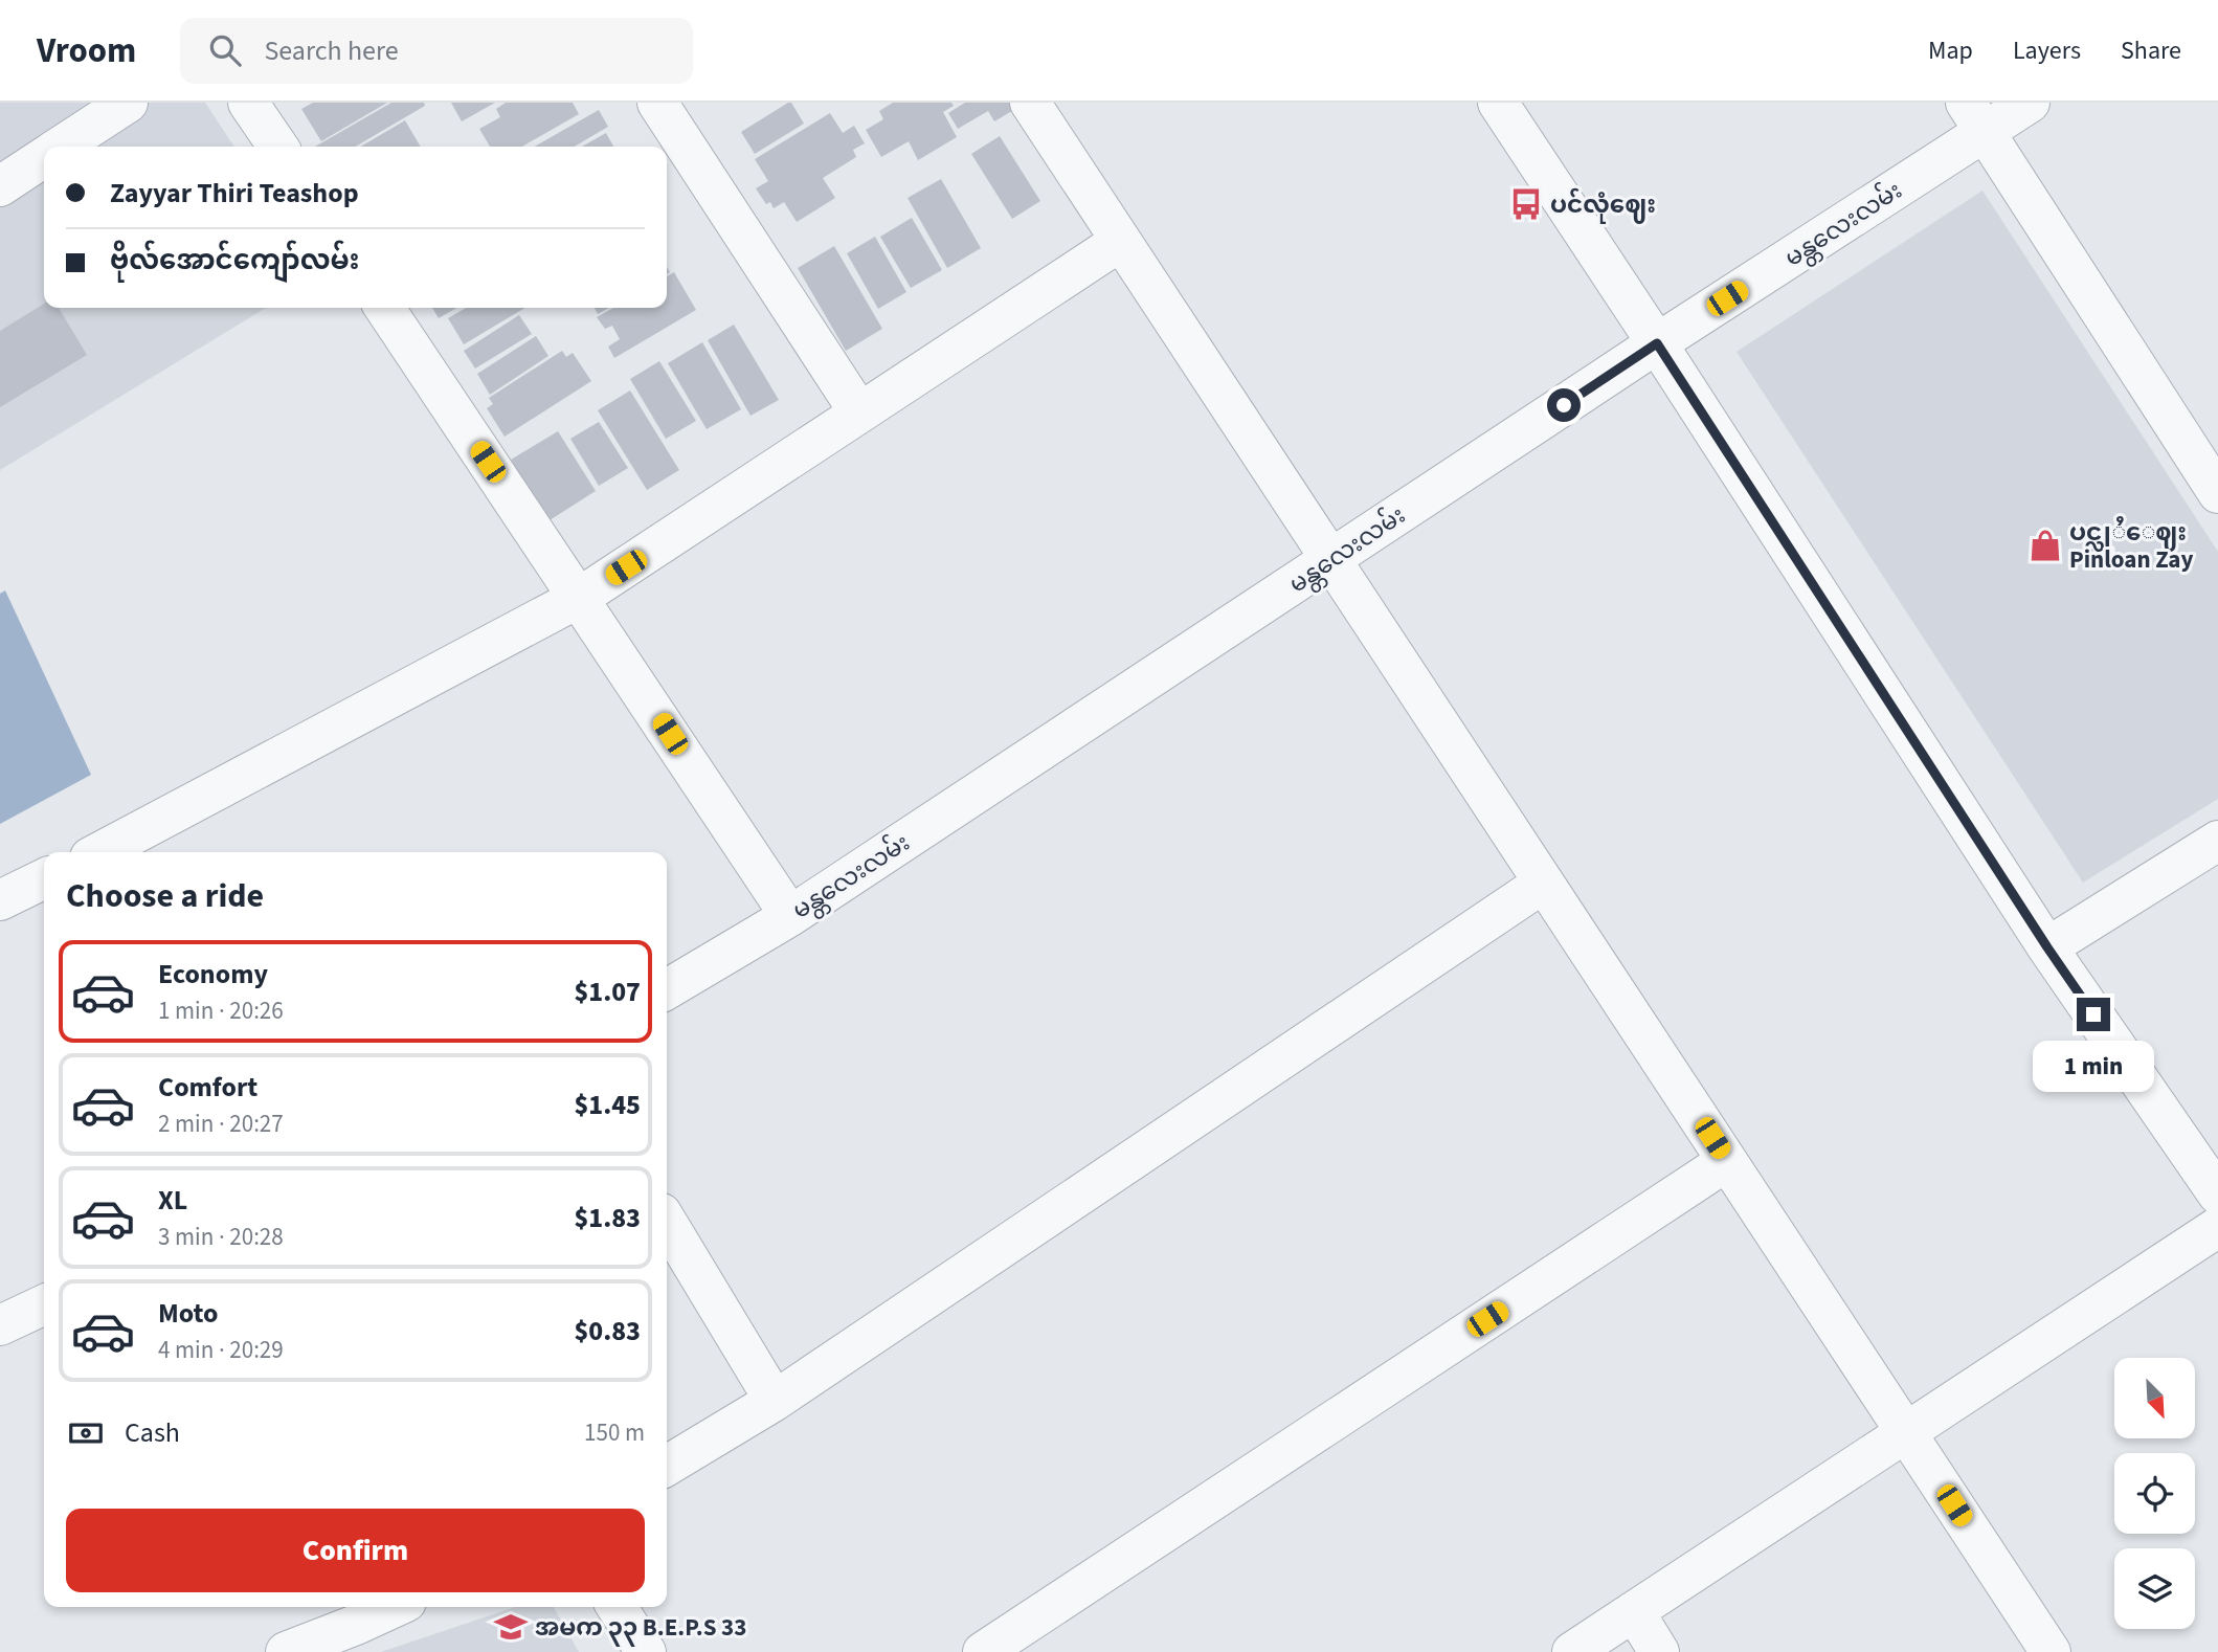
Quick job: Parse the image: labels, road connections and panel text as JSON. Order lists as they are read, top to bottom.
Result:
{
  "streets": {
    "street": ["မန္တလေးလမ်း"]
  },
  "places": {
    "bus stop": ["ပင်လုံဈေး"],
    "shop": ["ပင္လုႆေဈး Pinloan Zay"],
    "school or university": ["အမက ၃၃ B.E.P.S 33"]
  },
  "north": "bottom right",
  "page": {
    "header": "Vroom",
    "search": "Search here",
    "nav": ["Map", "Layers", "Share"],
    "banner": ["Zayyar Thiri Teashop", "ဗိုလ်အောင်ကျော်လမ်း"],
    "heading": "Choose a ride",
    "list": [
      {
        "name": "Economy",
        "note": "1 min · 20:26",
        "value": "$1.07"
      },
      {
        "name": "Comfort",
        "note": "2 min · 20:27",
        "value": "$1.45"
      },
      {
        "name": "XL",
        "note": "3 min · 20:28",
        "value": "$1.83"
      },
      {
        "name": "Moto",
        "note": "4 min · 20:29",
        "value": "$0.83"
      }
    ],
    "bubble": "1 min",
    "pay": ["Cash", "150 m"],
    "buttons": "Confirm"
  }
}
